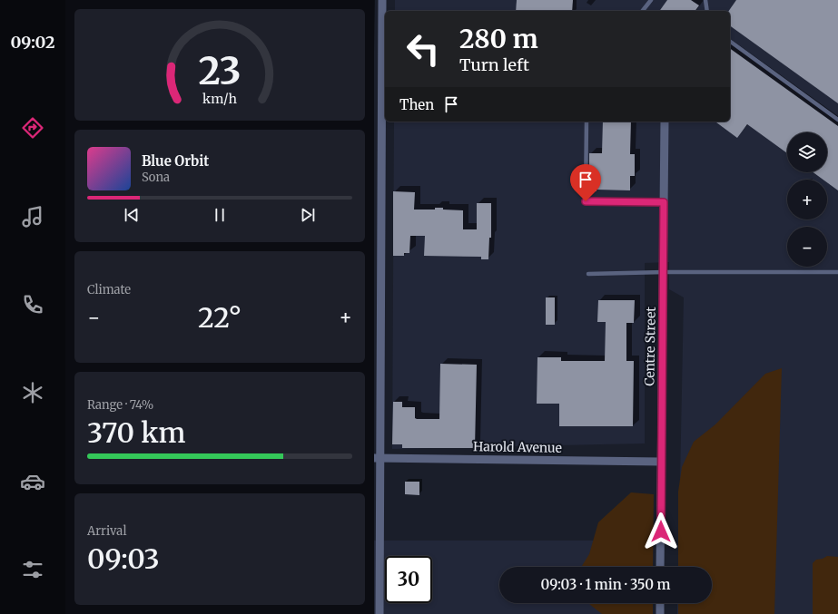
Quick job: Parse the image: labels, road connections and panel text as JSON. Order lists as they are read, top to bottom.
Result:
{
  "streets": {
    "street": ["Centre Street", "Harold Avenue"]
  },
  "crossings": [
    ["Centre Street", "Harold Avenue"]
  ],
  "page": {
    "tabs": "09:02",
    "turn": ["280 m", "Turn left"],
    "then": "Then",
    "map_buttons": ["+", "−"],
    "song": ["Blue Orbit", "Sona"],
    "tile": [
      "Climate",
      ["Range · 74%", "370 km"],
      ["Arrival", "09:03"]
    ],
    "heat": ["−", "22°", "+"],
    "limit": "30",
    "trip": "09:03 · 1 min · 350 m",
    "gauge": ["23", "km/h"]
  }
}
